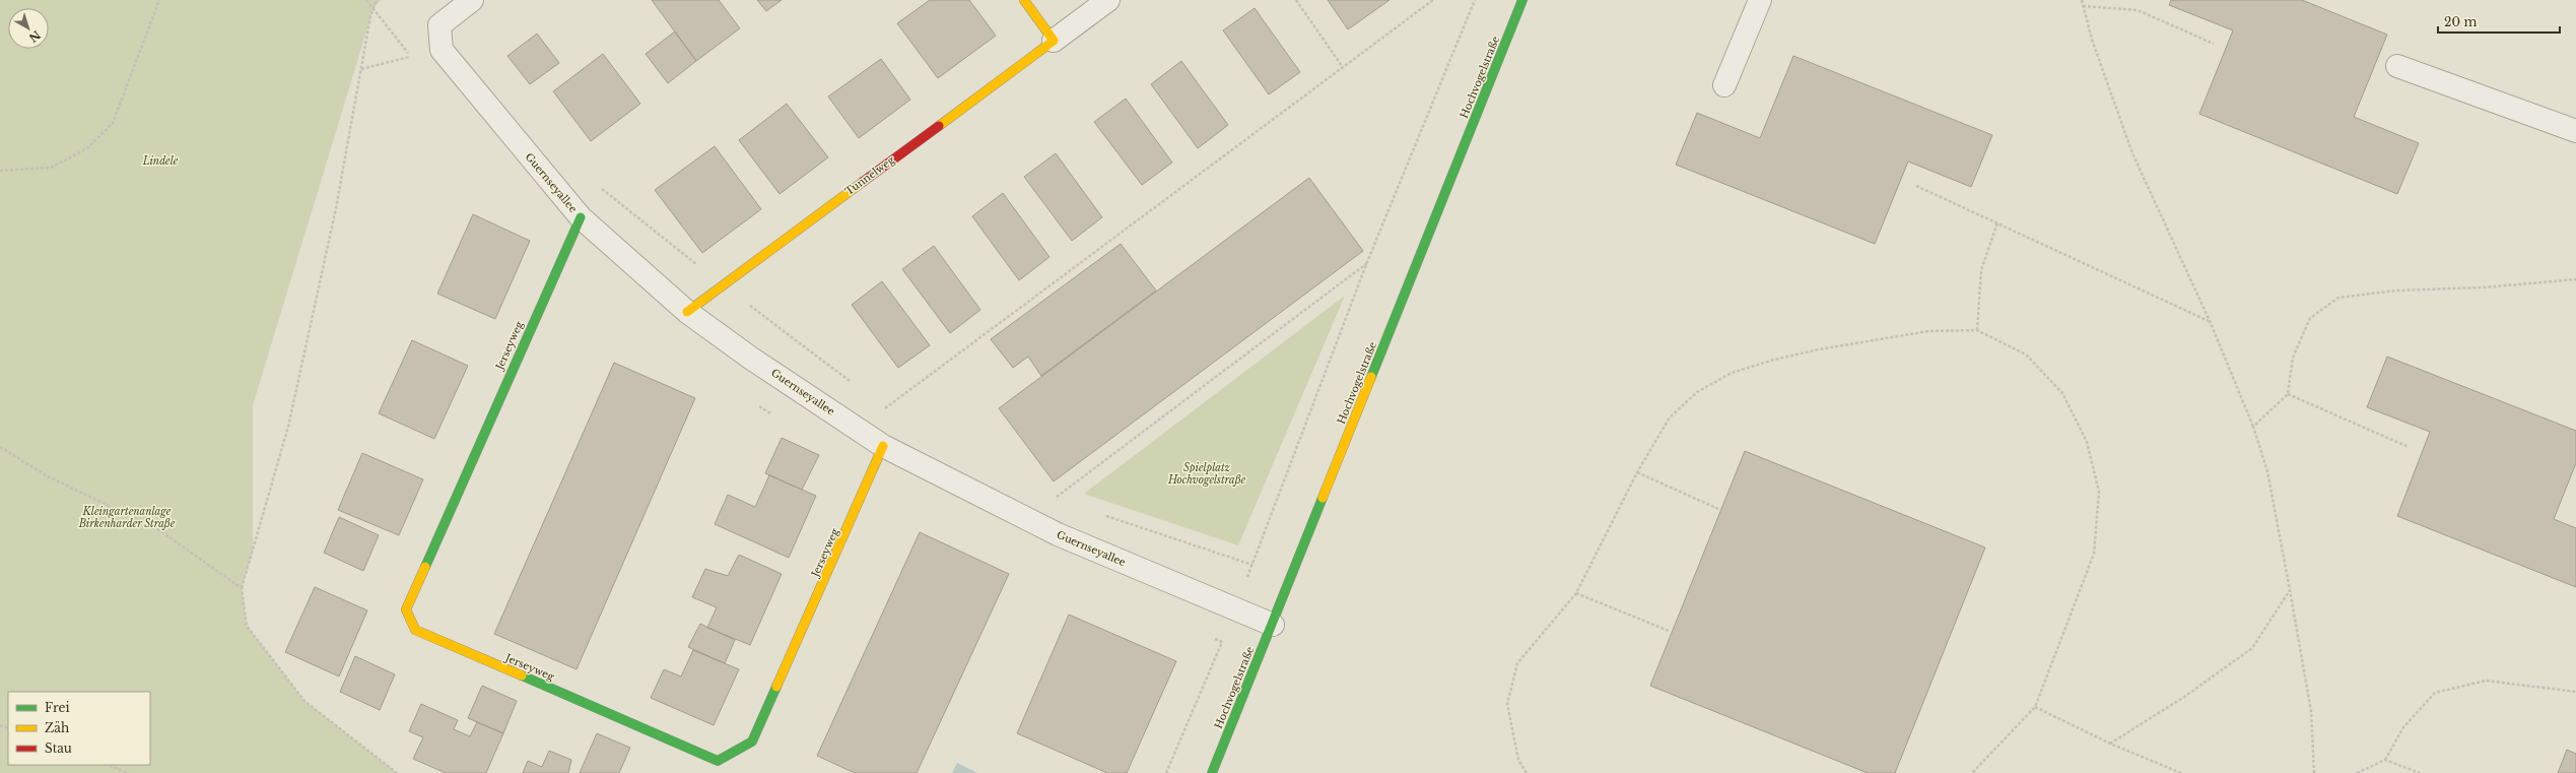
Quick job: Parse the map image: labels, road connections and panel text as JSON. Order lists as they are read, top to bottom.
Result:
{
  "streets": {
    "street": [
      "Hochvogelstraße",
      "Tunnelweg",
      "Guernseyallee",
      "Jerseyweg"
    ]
  },
  "crossings": [
    ["Hochvogelstraße", "Guernseyallee"],
    ["Tunnelweg", "Guernseyallee"],
    ["Guernseyallee", "Jerseyweg"]
  ],
  "parks": ["Lindele", "Spielplatz Hochvogelstraße", "Kleingartenanlage Birkenharder Straße"],
  "legend": ["Frei", "Zäh", "Stau"],
  "scale_bar": "20 m",
  "north": "bottom right"
}
